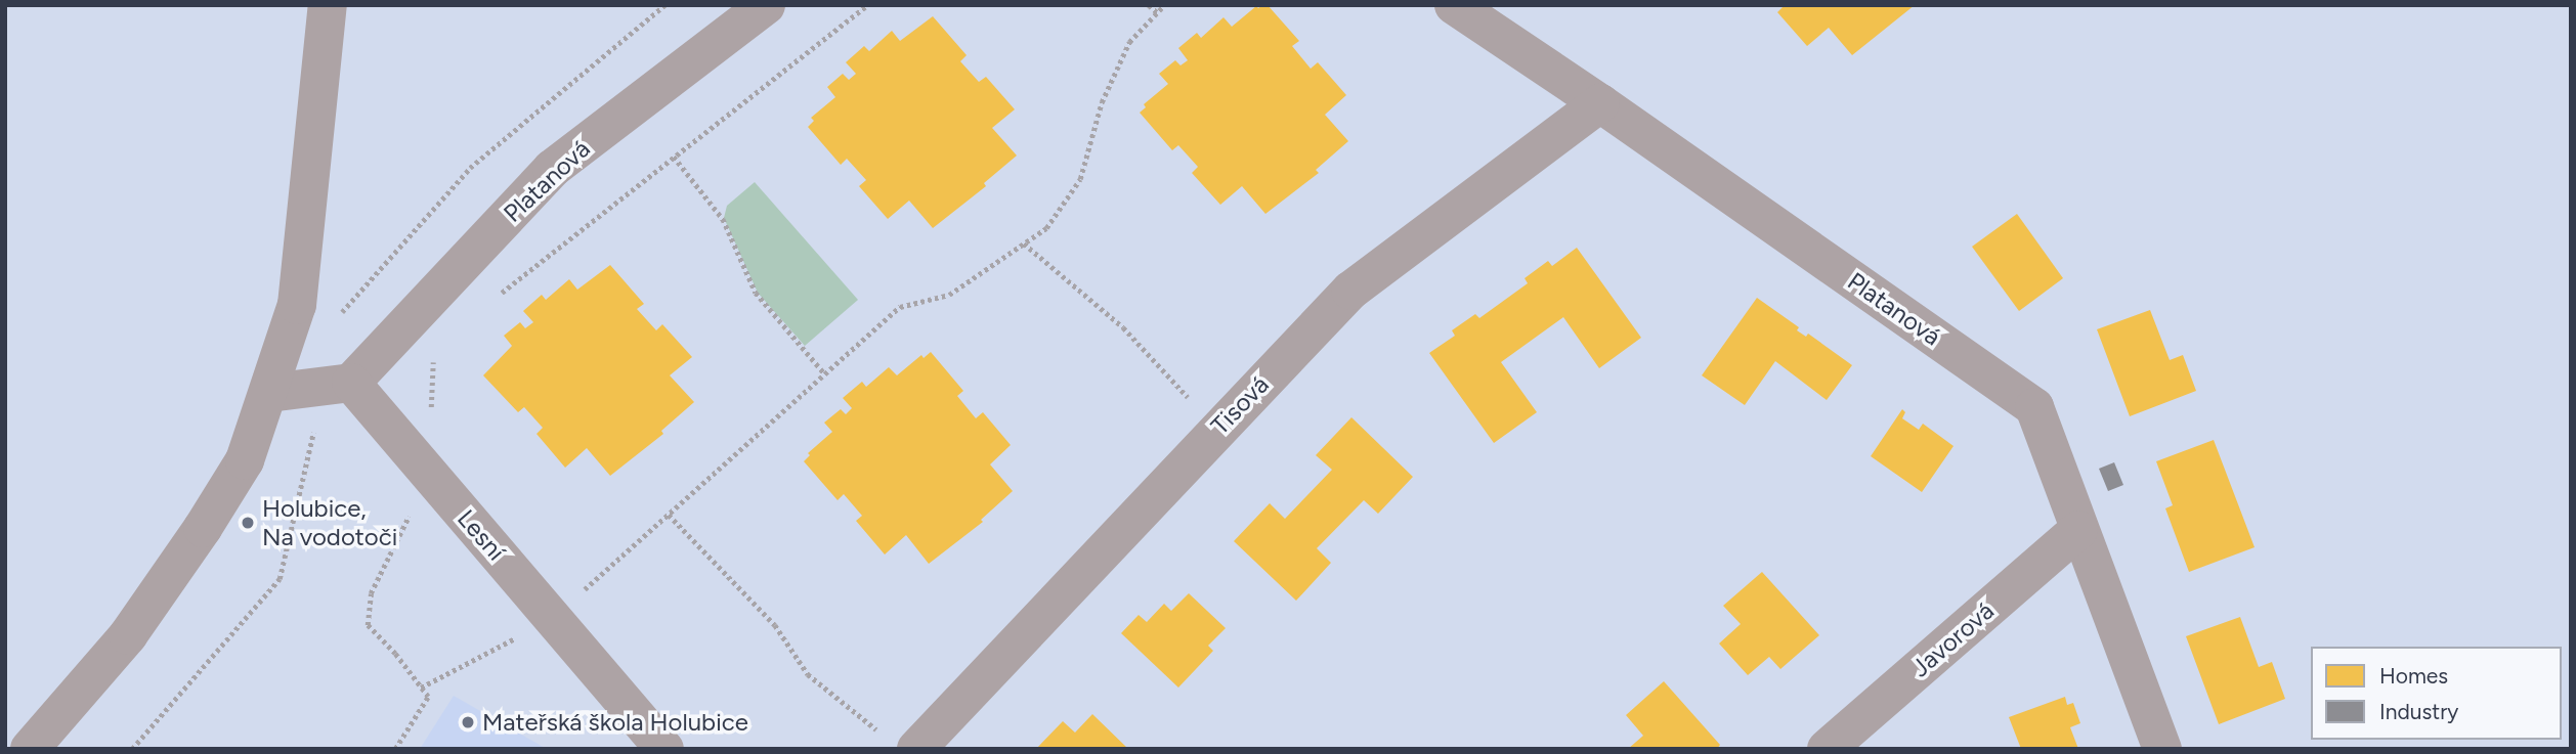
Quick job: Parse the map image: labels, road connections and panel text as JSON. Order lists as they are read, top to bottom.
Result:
{
  "streets": {
    "street": [
      "Platanová",
      "Tisová",
      "Lesní",
      "Javorová"
    ]
  },
  "crossings": [
    ["Platanová", "Tisová"],
    ["Platanová", "Lesní"],
    ["Platanová", "Javorová"]
  ],
  "places": ["Holubice, Na vodotoči", "Mateřská škola Holubice"],
  "legend": ["Homes", "Industry"]
}
